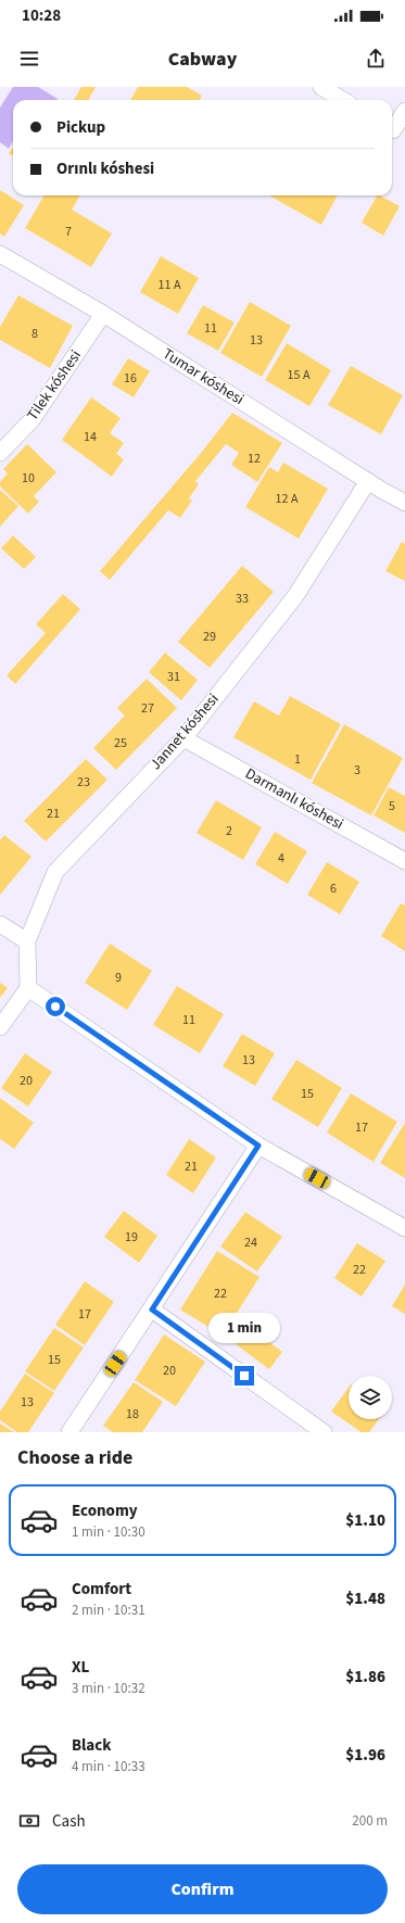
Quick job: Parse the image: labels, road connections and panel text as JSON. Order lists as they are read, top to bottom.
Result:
{
  "streets": {
    "street": [
      "Tumar kóshesi",
      "Tilek kóshesi",
      "Jannet kóshesi",
      "Darmanlı kóshesi"
    ]
  },
  "crossings": [
    ["Tumar kóshesi", "Tilek kóshesi"],
    ["Tumar kóshesi", "Jannet kóshesi"],
    ["Jannet kóshesi", "Darmanlı kóshesi"]
  ],
  "house_numbers": [
    "7",
    "11 А",
    "11",
    "8",
    "13",
    "15 А",
    "16",
    "14",
    "12",
    "10",
    "12 А",
    "33",
    "29",
    "31",
    "27",
    "25",
    "1",
    "3",
    "23",
    "5",
    "21",
    "2",
    "4",
    "6",
    "9",
    "11",
    "13",
    "20",
    "15",
    "17",
    "21",
    "19",
    "24",
    "22",
    "22",
    "17",
    "15",
    "20",
    "13",
    "18"
  ],
  "page": {
    "status": "10:28",
    "header": "Cabway",
    "banner": ["Pickup", "Orınlı kóshesi"],
    "bubble": "1 min",
    "heading": "Choose a ride",
    "list": [
      {
        "name": "Economy",
        "note": "1 min · 10:30",
        "value": "$1.10"
      },
      {
        "name": "Comfort",
        "note": "2 min · 10:31",
        "value": "$1.48"
      },
      {
        "name": "XL",
        "note": "3 min · 10:32",
        "value": "$1.86"
      },
      {
        "name": "Black",
        "note": "4 min · 10:33",
        "value": "$1.96"
      }
    ],
    "pay": ["Cash", "200 m"],
    "buttons": "Confirm"
  }
}
